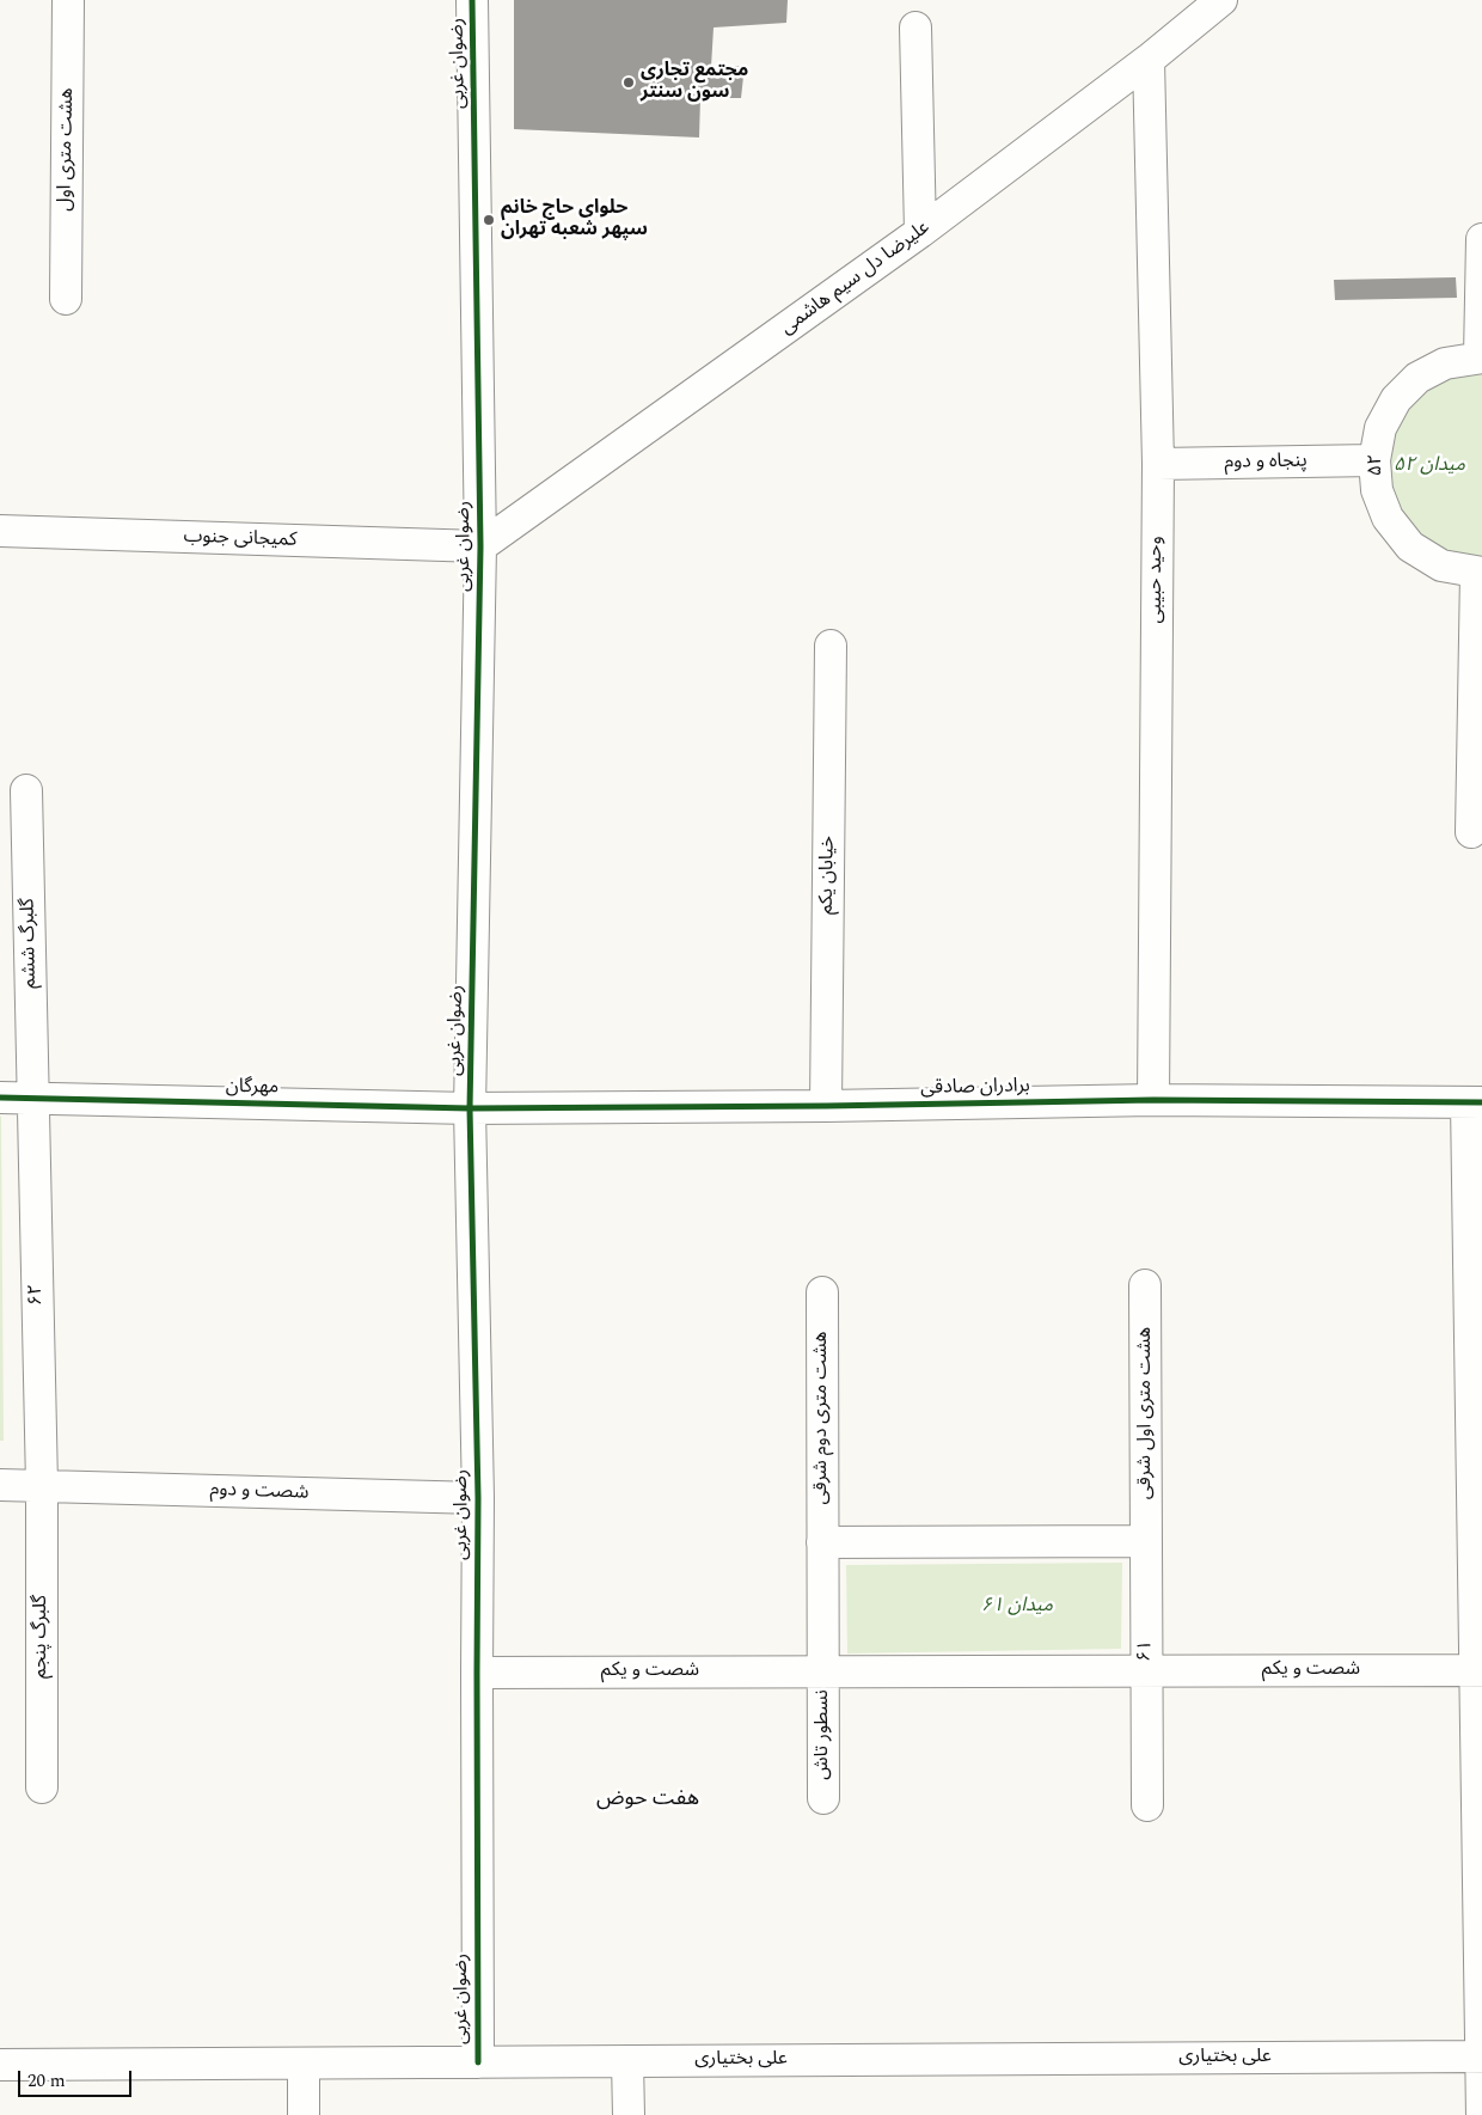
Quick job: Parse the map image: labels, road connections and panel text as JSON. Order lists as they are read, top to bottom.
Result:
{
  "streets": {
    "street": [
      "رضوان غربی",
      "هشت متری اول",
      "علیرضا دل سیم هاشمی",
      "پنجاه و دوم",
      "۵۲",
      "کمیجانی جنوب",
      "وحید حبیبی",
      "خیابان یکم",
      "گلبرگ ششم",
      "مهرگان",
      "برادران صادقی",
      "۶۲",
      "هشت متری اول شرقی",
      "هشت متری دوم شرقی",
      "شصت و دوم",
      "گلبرگ پنجم",
      "۶۱",
      "شصت و یکم",
      "نسطور تاش",
      "علی بختیاری"
    ]
  },
  "crossings": [
    ["رضوان غربی", "علیرضا دل سیم هاشمی"],
    ["رضوان غربی", "کمیجانی جنوب"],
    ["رضوان غربی", "مهرگان"],
    ["رضوان غربی", "برادران صادقی"],
    ["رضوان غربی", "شصت و دوم"],
    ["رضوان غربی", "شصت و یکم"],
    ["رضوان غربی", "علی بختیاری"],
    ["علیرضا دل سیم هاشمی", "کمیجانی جنوب"],
    ["علیرضا دل سیم هاشمی", "وحید حبیبی"],
    ["پنجاه و دوم", "۵۲"],
    ["پنجاه و دوم", "وحید حبیبی"],
    ["وحید حبیبی", "برادران صادقی"],
    ["خیابان یکم", "برادران صادقی"],
    ["گلبرگ ششم", "مهرگان"],
    ["گلبرگ ششم", "۶۲"],
    ["مهرگان", "برادران صادقی"],
    ["مهرگان", "۶۲"],
    ["۶۲", "شصت و دوم"],
    ["۶۲", "گلبرگ پنجم"],
    ["هشت متری اول شرقی", "۶۱"],
    ["شصت و دوم", "گلبرگ پنجم"],
    ["۶۱", "شصت و یکم"],
    ["۶۱", "نسطور تاش"],
    ["شصت و یکم", "نسطور تاش"]
  ],
  "districts": ["هفت حوض"],
  "parks": ["میدان ۵۲", "میدان ۶۱"],
  "places": ["مجتمع تجاری سون سنتر", "حلوای حاج خانم سپهر شعبه تهران"],
  "scale_bar": "20 m"
}
